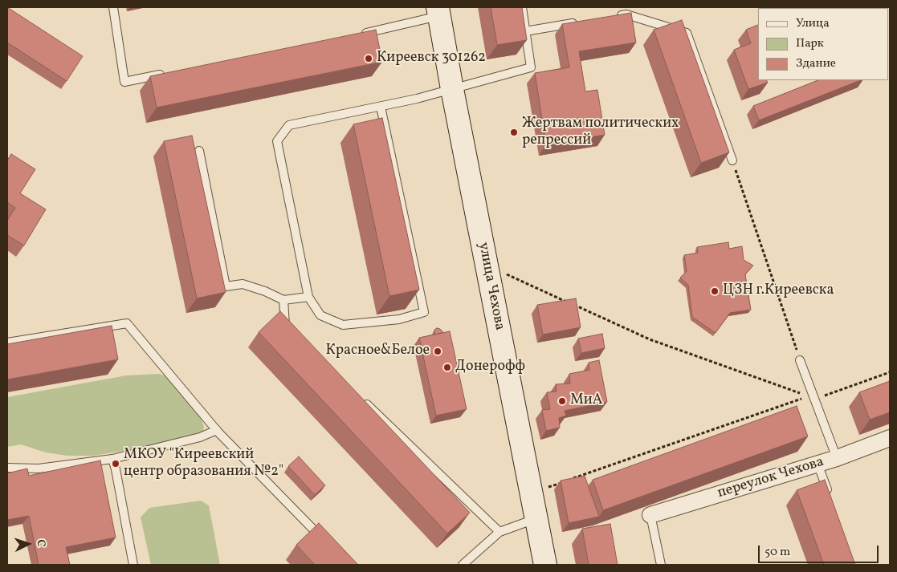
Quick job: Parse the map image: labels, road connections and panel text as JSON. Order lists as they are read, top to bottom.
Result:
{
  "streets": {
    "main road": ["улица Чехова"],
    "street": ["переулок Чехова"]
  },
  "places": [
    "Киреевск 301262",
    "Жертвам политических репрессий",
    "ЦЗН г.Киреевска",
    "Красное&Белое",
    "Донерофф",
    "МиА",
    "МКОУ \"Киреевский центр образования №2\""
  ],
  "legend": ["Улица", "Парк", "Здание"],
  "scale_bar": "50 m",
  "north": "right"
}
